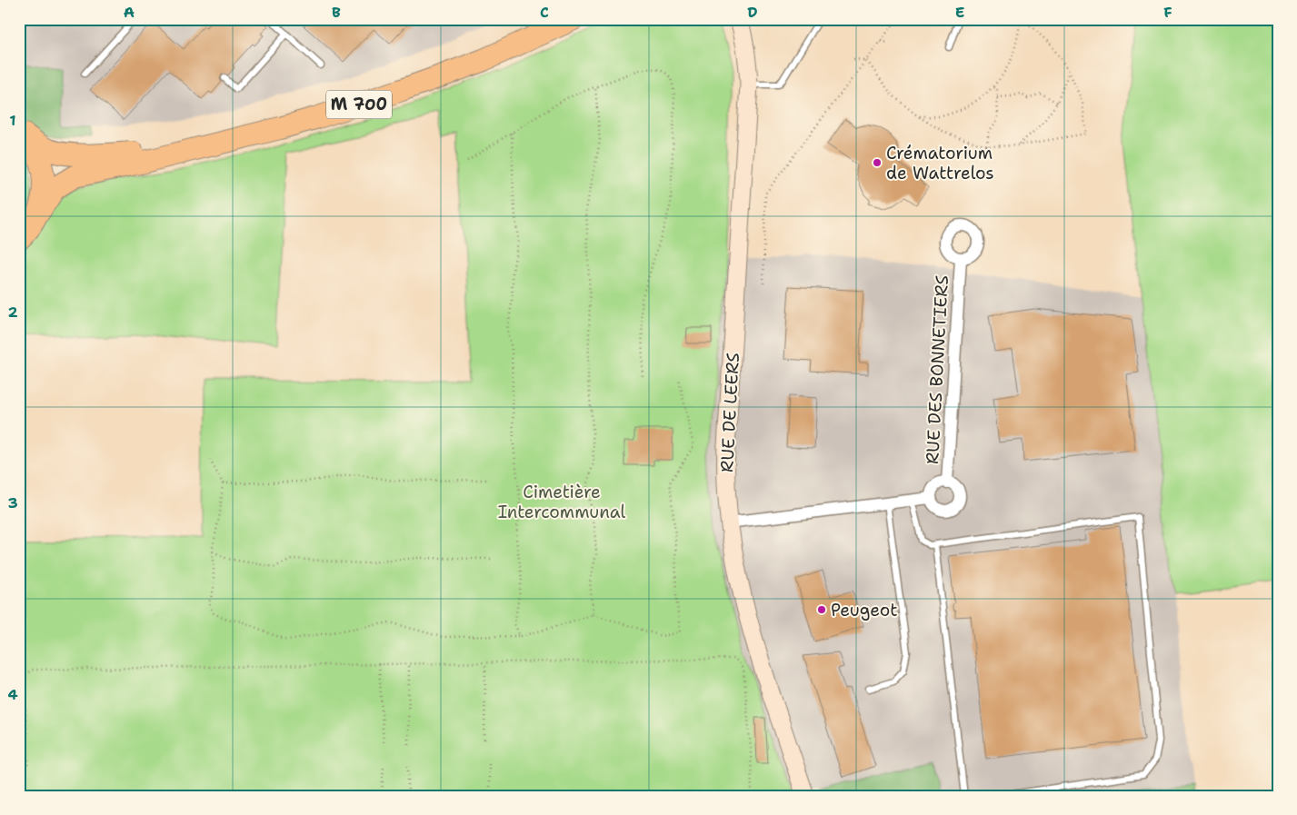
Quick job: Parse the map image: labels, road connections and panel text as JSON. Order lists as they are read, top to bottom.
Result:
{
  "streets": {
    "highway": ["M 700"],
    "street": ["RUE DES BONNETIERS", "RUE DE LEERS"]
  },
  "parks": ["Cimetière Intercommunal"],
  "places": ["Crématorium de Wattrelos", "Peugeot"],
  "grid": {
    "columns": [
      "A",
      "B",
      "C",
      "D",
      "E",
      "F"
    ],
    "rows": [
      "1",
      "2",
      "3",
      "4"
    ]
  }
}
